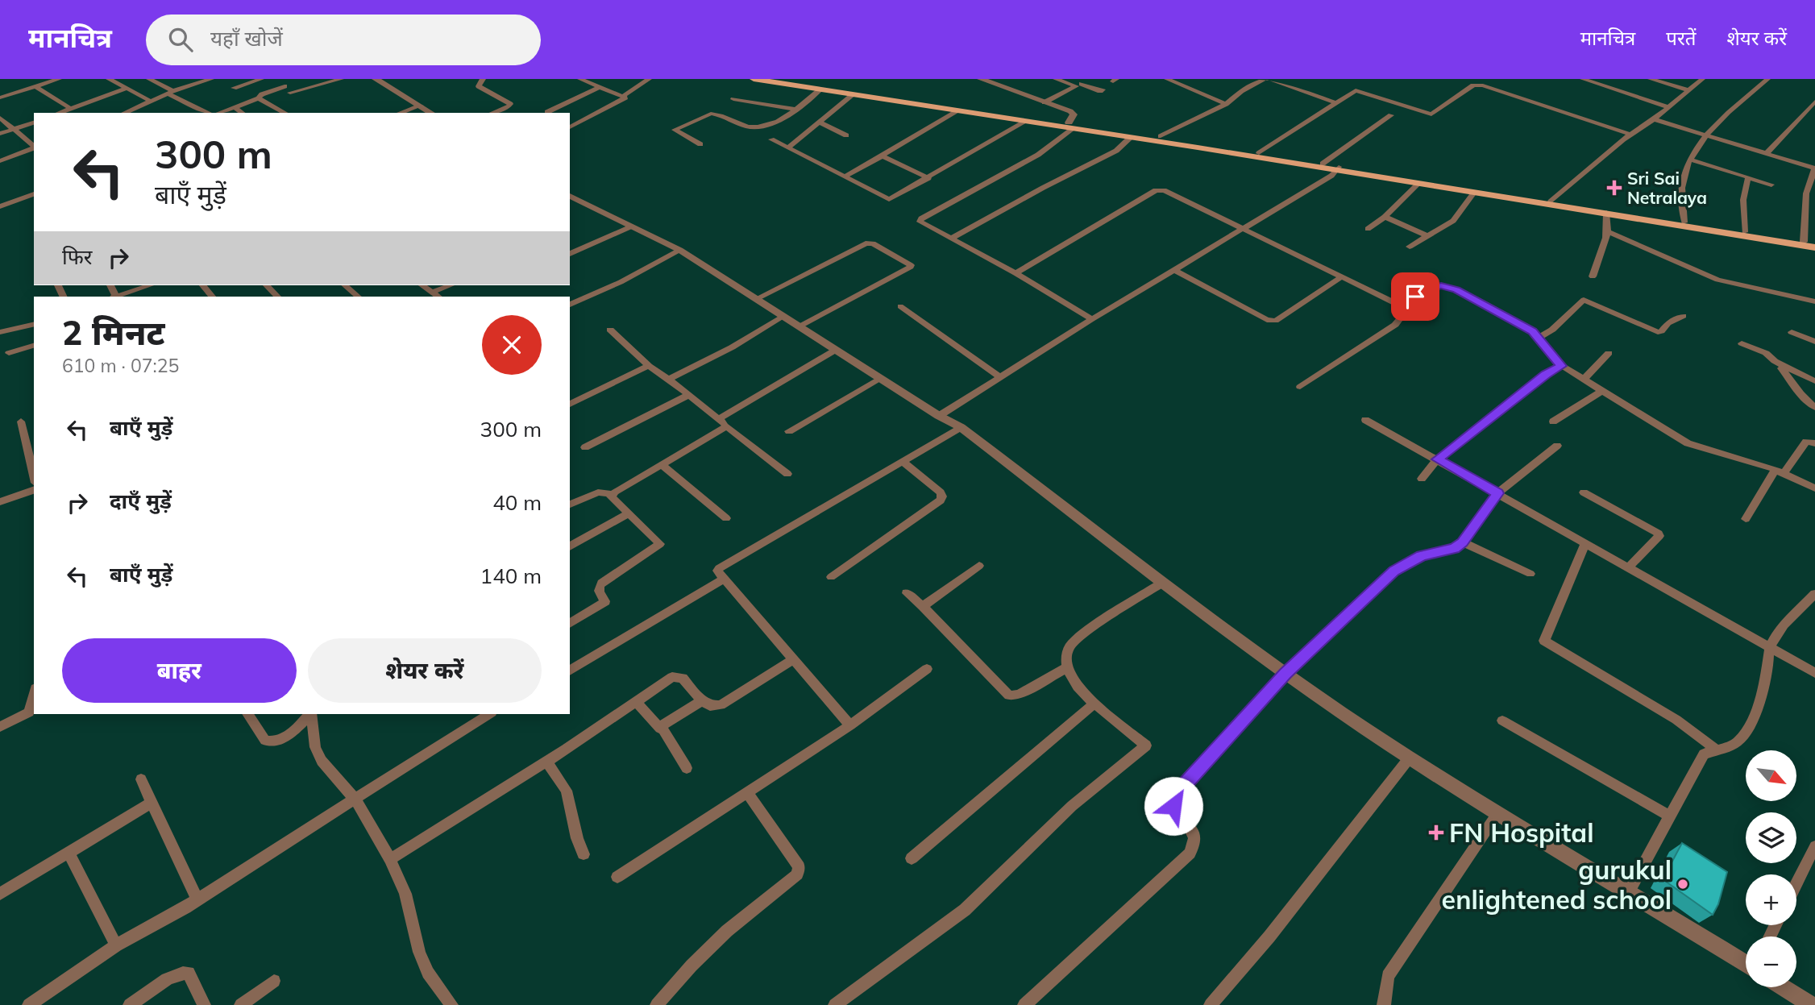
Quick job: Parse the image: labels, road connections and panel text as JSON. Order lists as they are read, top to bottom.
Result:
{
  "places": {
    "health": ["Sri Sai Netralaya", "FN Hospital"],
    "other": ["gurukul enlightened school"]
  },
  "north": "bottom right",
  "page": {
    "header": "मानचित्र",
    "search": "यहाँ खोजें",
    "nav": ["मानचित्र", "परतें", "शेयर करें"],
    "turn": ["300 m", "बाएँ मुड़ें"],
    "then": "फिर",
    "heading": ["2 मिनट", "610 m · 07:25"],
    "list": [
      {
        "name": "बाएँ मुड़ें",
        "value": "300 m"
      },
      {
        "name": "दाएँ मुड़ें",
        "value": "40 m"
      },
      {
        "name": "बाएँ मुड़ें",
        "value": "140 m"
      }
    ],
    "buttons": ["बाहर", "शेयर करें"],
    "map_buttons": ["+", "−"]
  }
}
